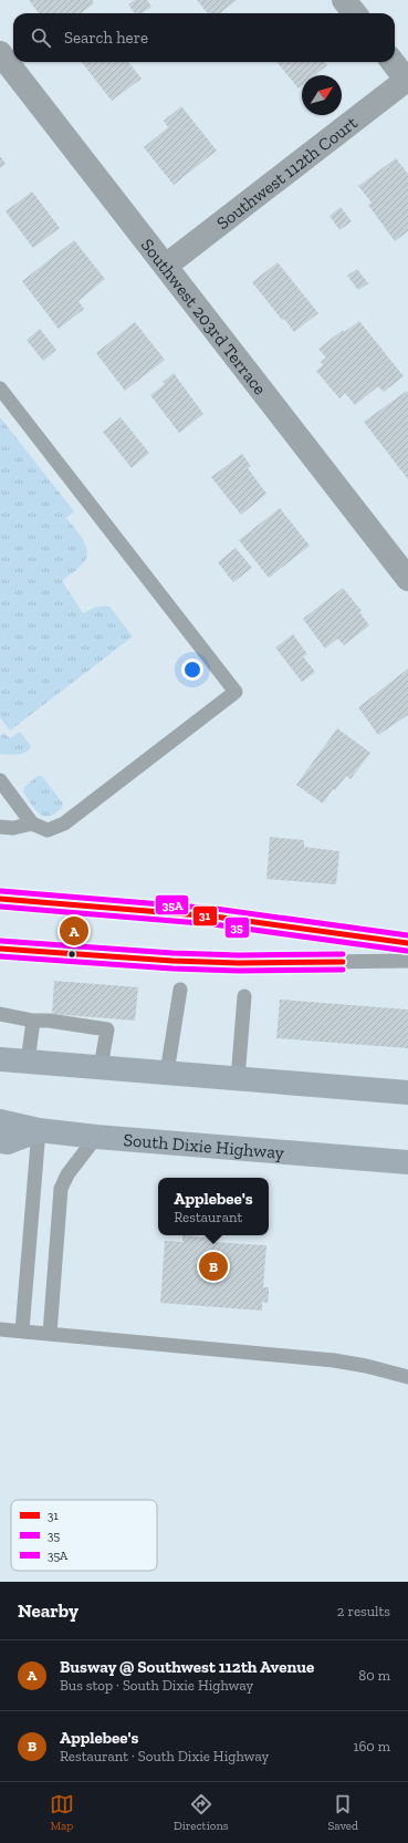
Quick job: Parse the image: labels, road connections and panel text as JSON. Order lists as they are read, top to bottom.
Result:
{
  "streets": {
    "highway": ["South Dixie Highway"],
    "street": ["Southwest 112th Court", "Southwest 203rd Terrace"]
  },
  "crossings": [
    ["Southwest 112th Court", "Southwest 203rd Terrace"]
  ],
  "lines": ["transit line 35A", "transit line 31", "transit line 35"],
  "legend": ["31", "35", "35A"],
  "north": "top right",
  "page": {
    "search": "Search here",
    "pins": ["A", "B"],
    "popup": ["Applebee's", "Restaurant"],
    "heading": ["Nearby", "2 results"],
    "list": [
      {
        "mark": "A",
        "name": "Busway @ Southwest 112th Avenue",
        "note": "Bus stop · South Dixie Highway",
        "value": "80 m"
      },
      {
        "mark": "B",
        "name": "Applebee's",
        "note": "Restaurant · South Dixie Highway",
        "value": "160 m"
      }
    ],
    "nav": ["Map", "Directions", "Saved"]
  }
}
